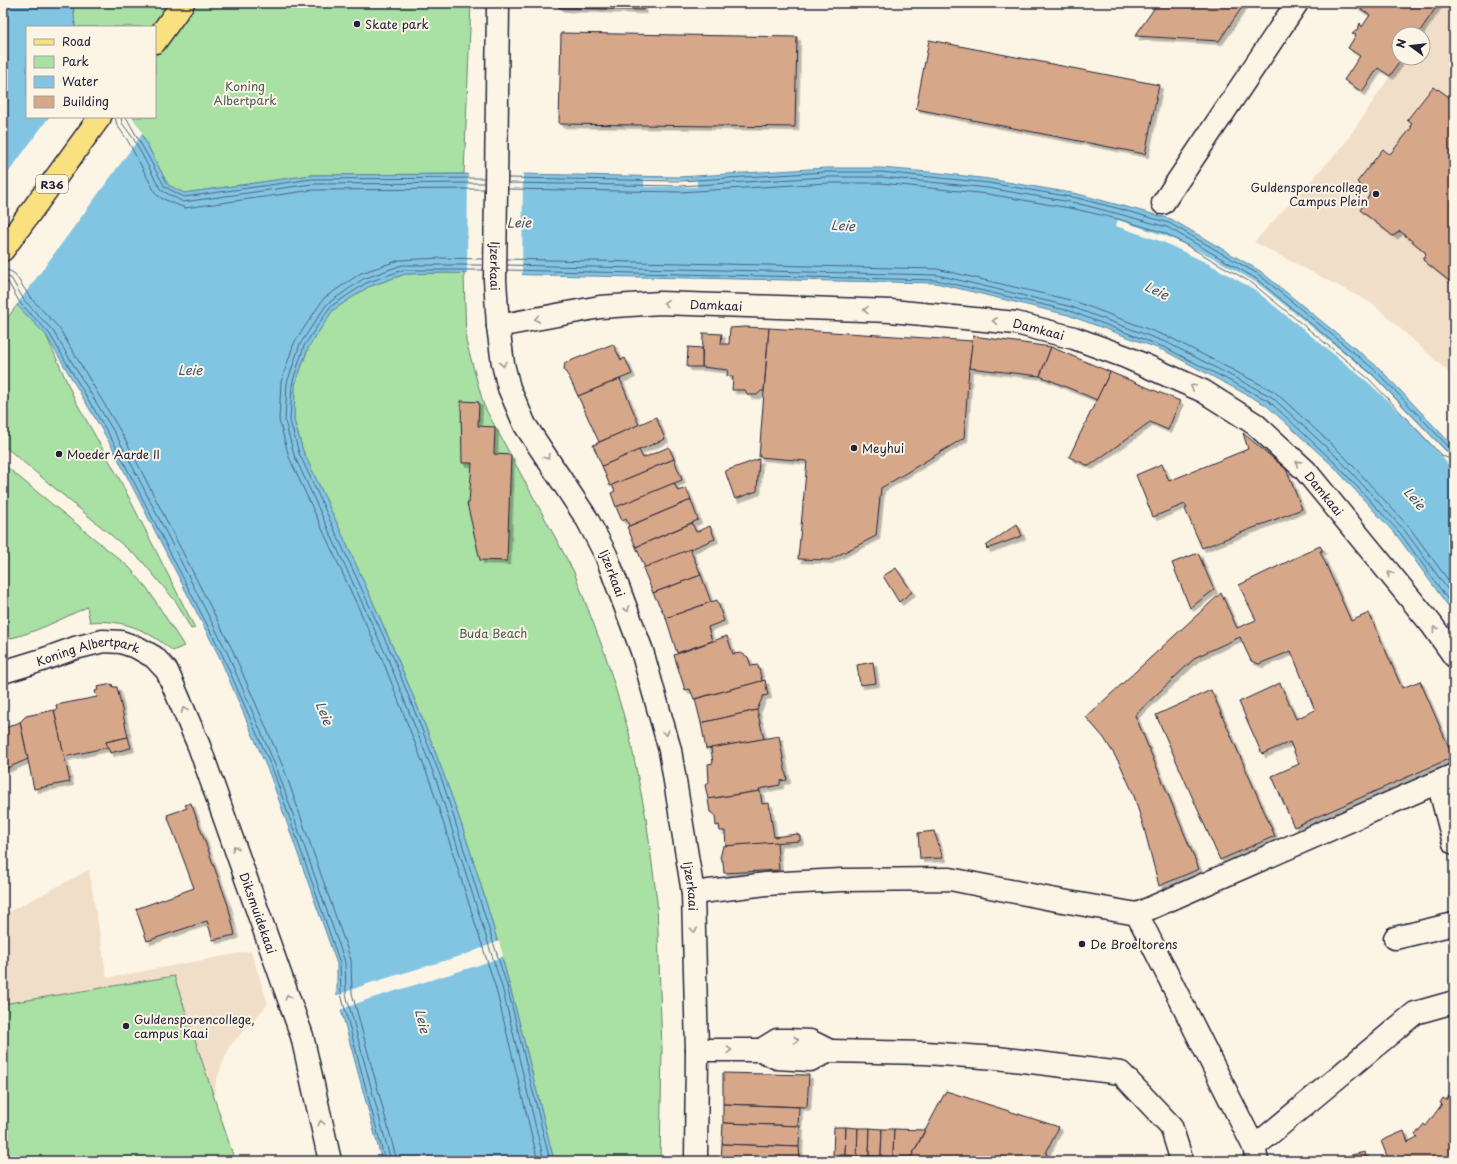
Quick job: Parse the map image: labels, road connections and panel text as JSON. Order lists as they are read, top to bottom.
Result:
{
  "streets": {
    "main road": ["R36"],
    "street": [
      "Ijzerkaai",
      "Damkaai",
      "Koning Albertpark",
      "Diksmuidekaai"
    ]
  },
  "crossings": [
    ["Ijzerkaai", "Damkaai"],
    ["Koning Albertpark", "Diksmuidekaai"]
  ],
  "one_way": ["Ijzerkaai", "Damkaai", "Diksmuidekaai"],
  "water": ["Leie"],
  "parks": ["Koning Albertpark", "Buda Beach"],
  "places": [
    "Skate park",
    "Guldensporencollege Campus Plein",
    "Meyhui",
    "Moeder Aarde II",
    "De Broeltorens",
    "Guldensporencollege, campus Kaai"
  ],
  "legend": [
    "Road",
    "Park",
    "Water",
    "Building"
  ],
  "north": "left"
}
